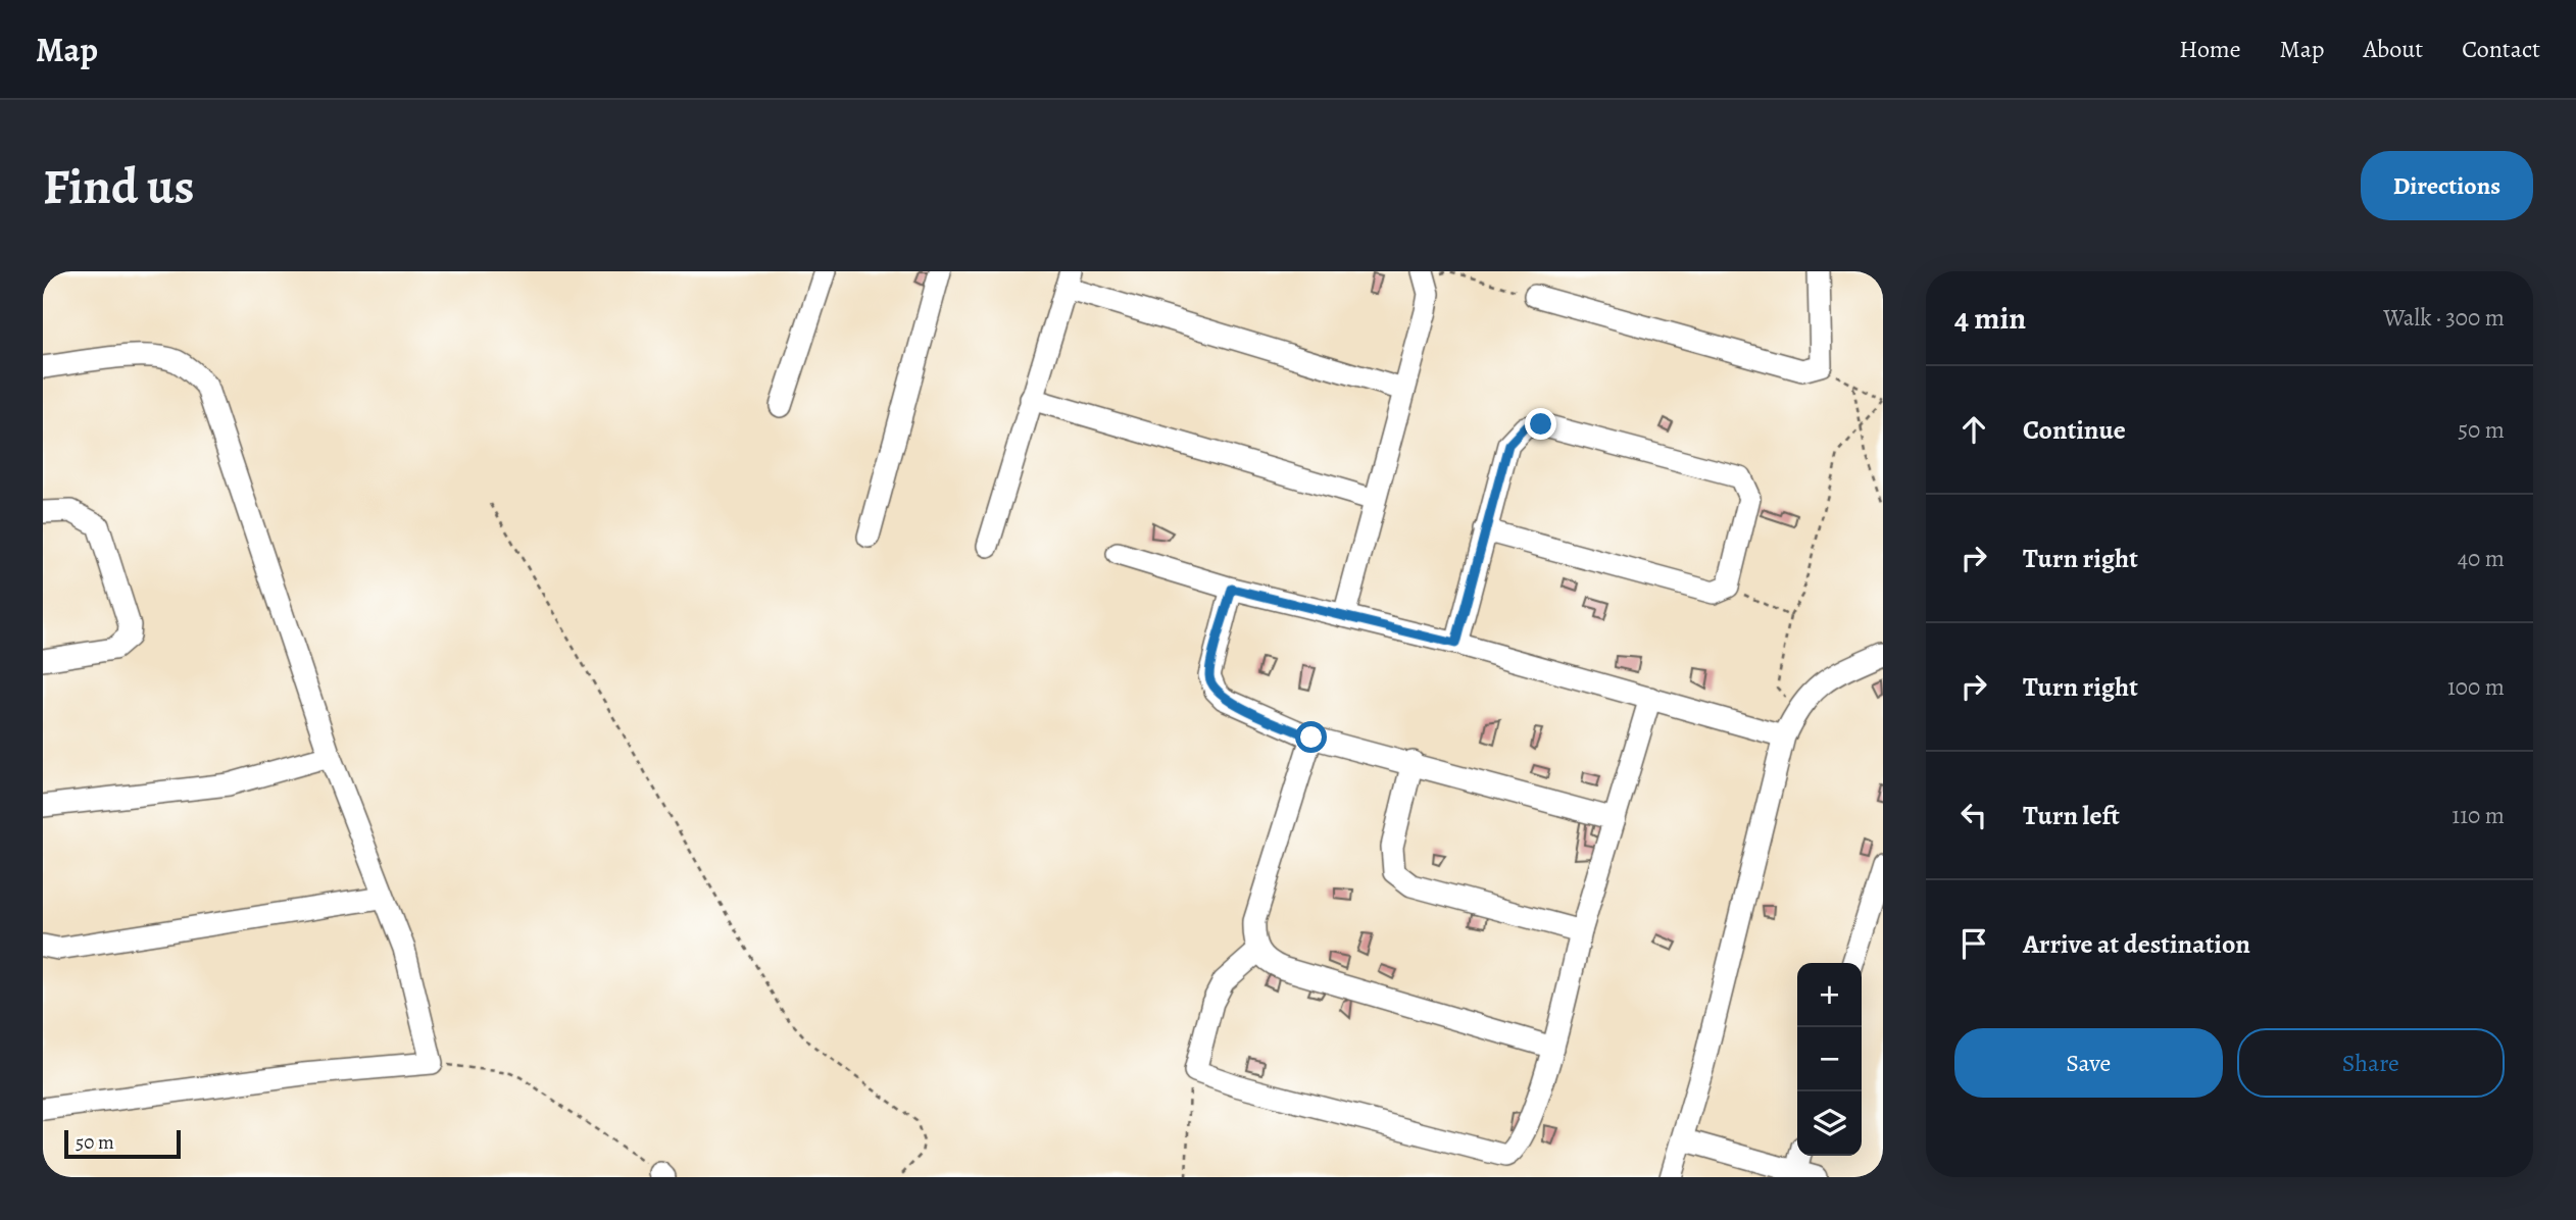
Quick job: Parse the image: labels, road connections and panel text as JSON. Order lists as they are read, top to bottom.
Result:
{
  "scale_bar": "50 m",
  "page": {
    "header": "Map",
    "nav": [
      "Home",
      "Map",
      "About",
      "Contact"
    ],
    "buttons": [
      "Directions",
      ["Save", "Share"]
    ],
    "title": "Find us",
    "heading": ["4 min", "Walk · 300 m"],
    "list": [
      ["Continue", "50 m"],
      ["Turn right", "40 m"],
      ["Turn right", "100 m"],
      ["Turn left", "110 m"],
      "Arrive at destination"
    ],
    "map_buttons": ["+", "−"],
    "scale": "50 m"
  }
}
